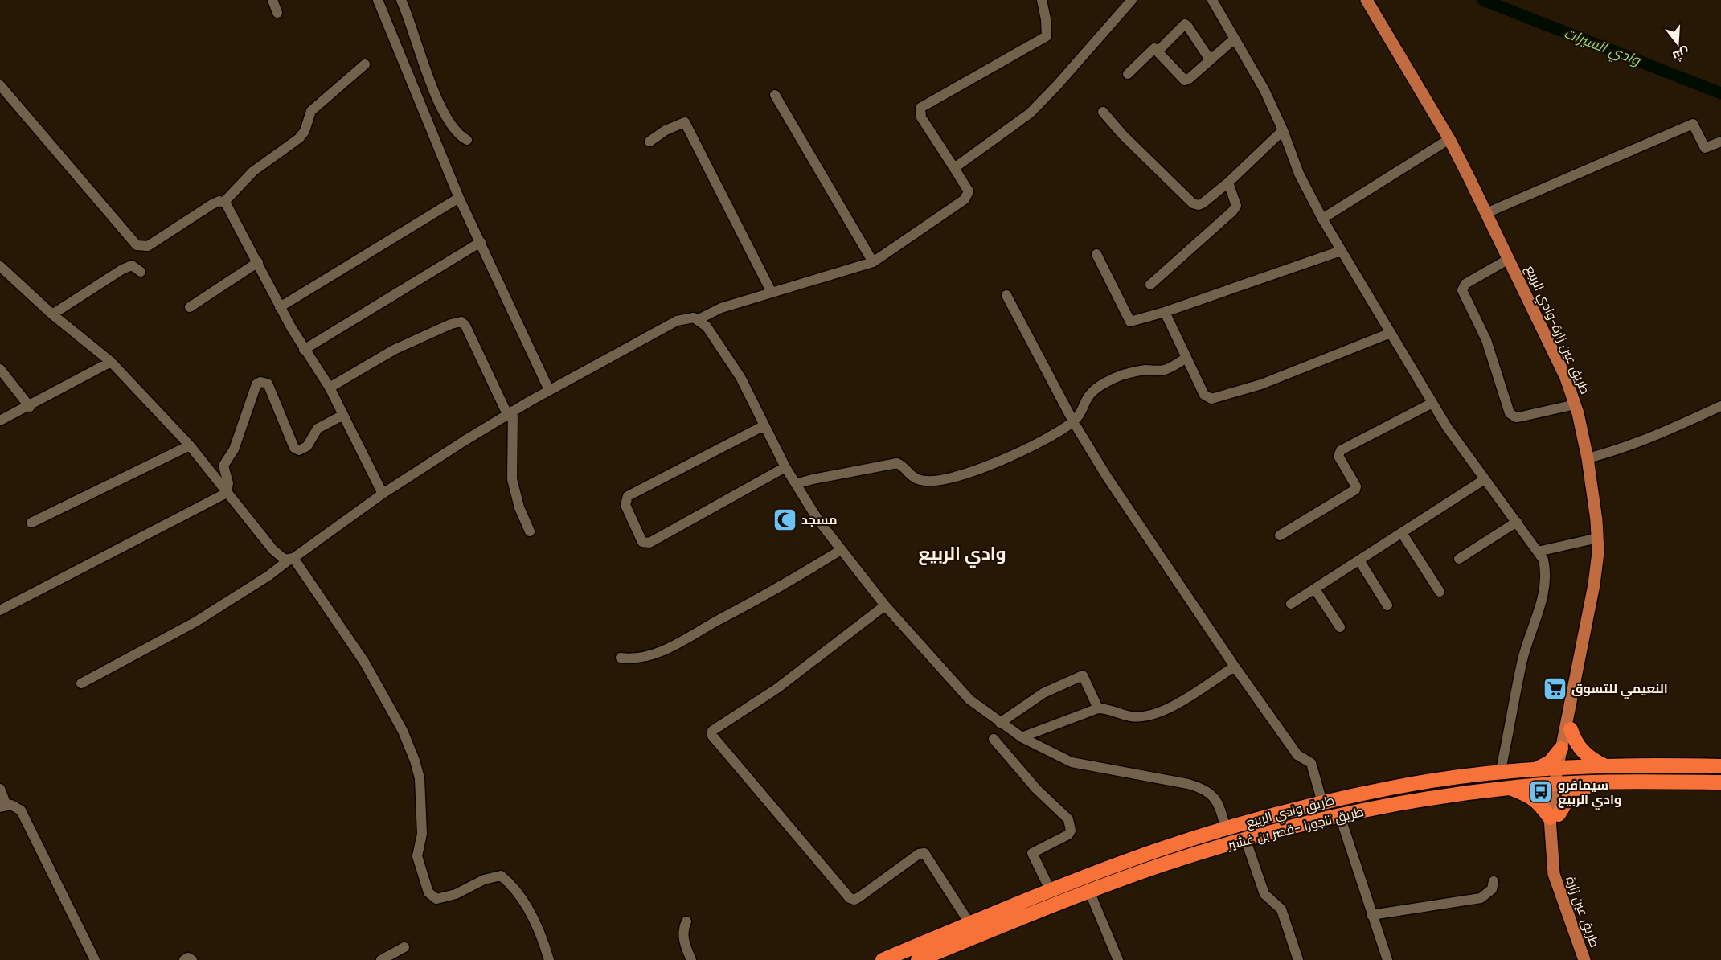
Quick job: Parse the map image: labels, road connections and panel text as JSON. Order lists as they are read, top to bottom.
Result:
{
  "streets": {
    "highway": ["طريق وادي الربيع", "طريق تاجورا -قصر بن غشير"],
    "main road": ["طريق عين زارة-وادي الربيع", "طريق عين زارة"]
  },
  "crossings": [
    ["طريق وادي الربيع", "طريق عين زارة"],
    ["طريق تاجورا -قصر بن غشير", "طريق عين زارة"]
  ],
  "districts": ["وادي الربيع"],
  "water": ["وادي السيرات"],
  "places": {
    "mosque": ["مسجد"],
    "supermarket": ["النعيمي للتسوق"],
    "bus stop": ["سيمافرو وادي الربيع"]
  },
  "north": "bottom"
}
